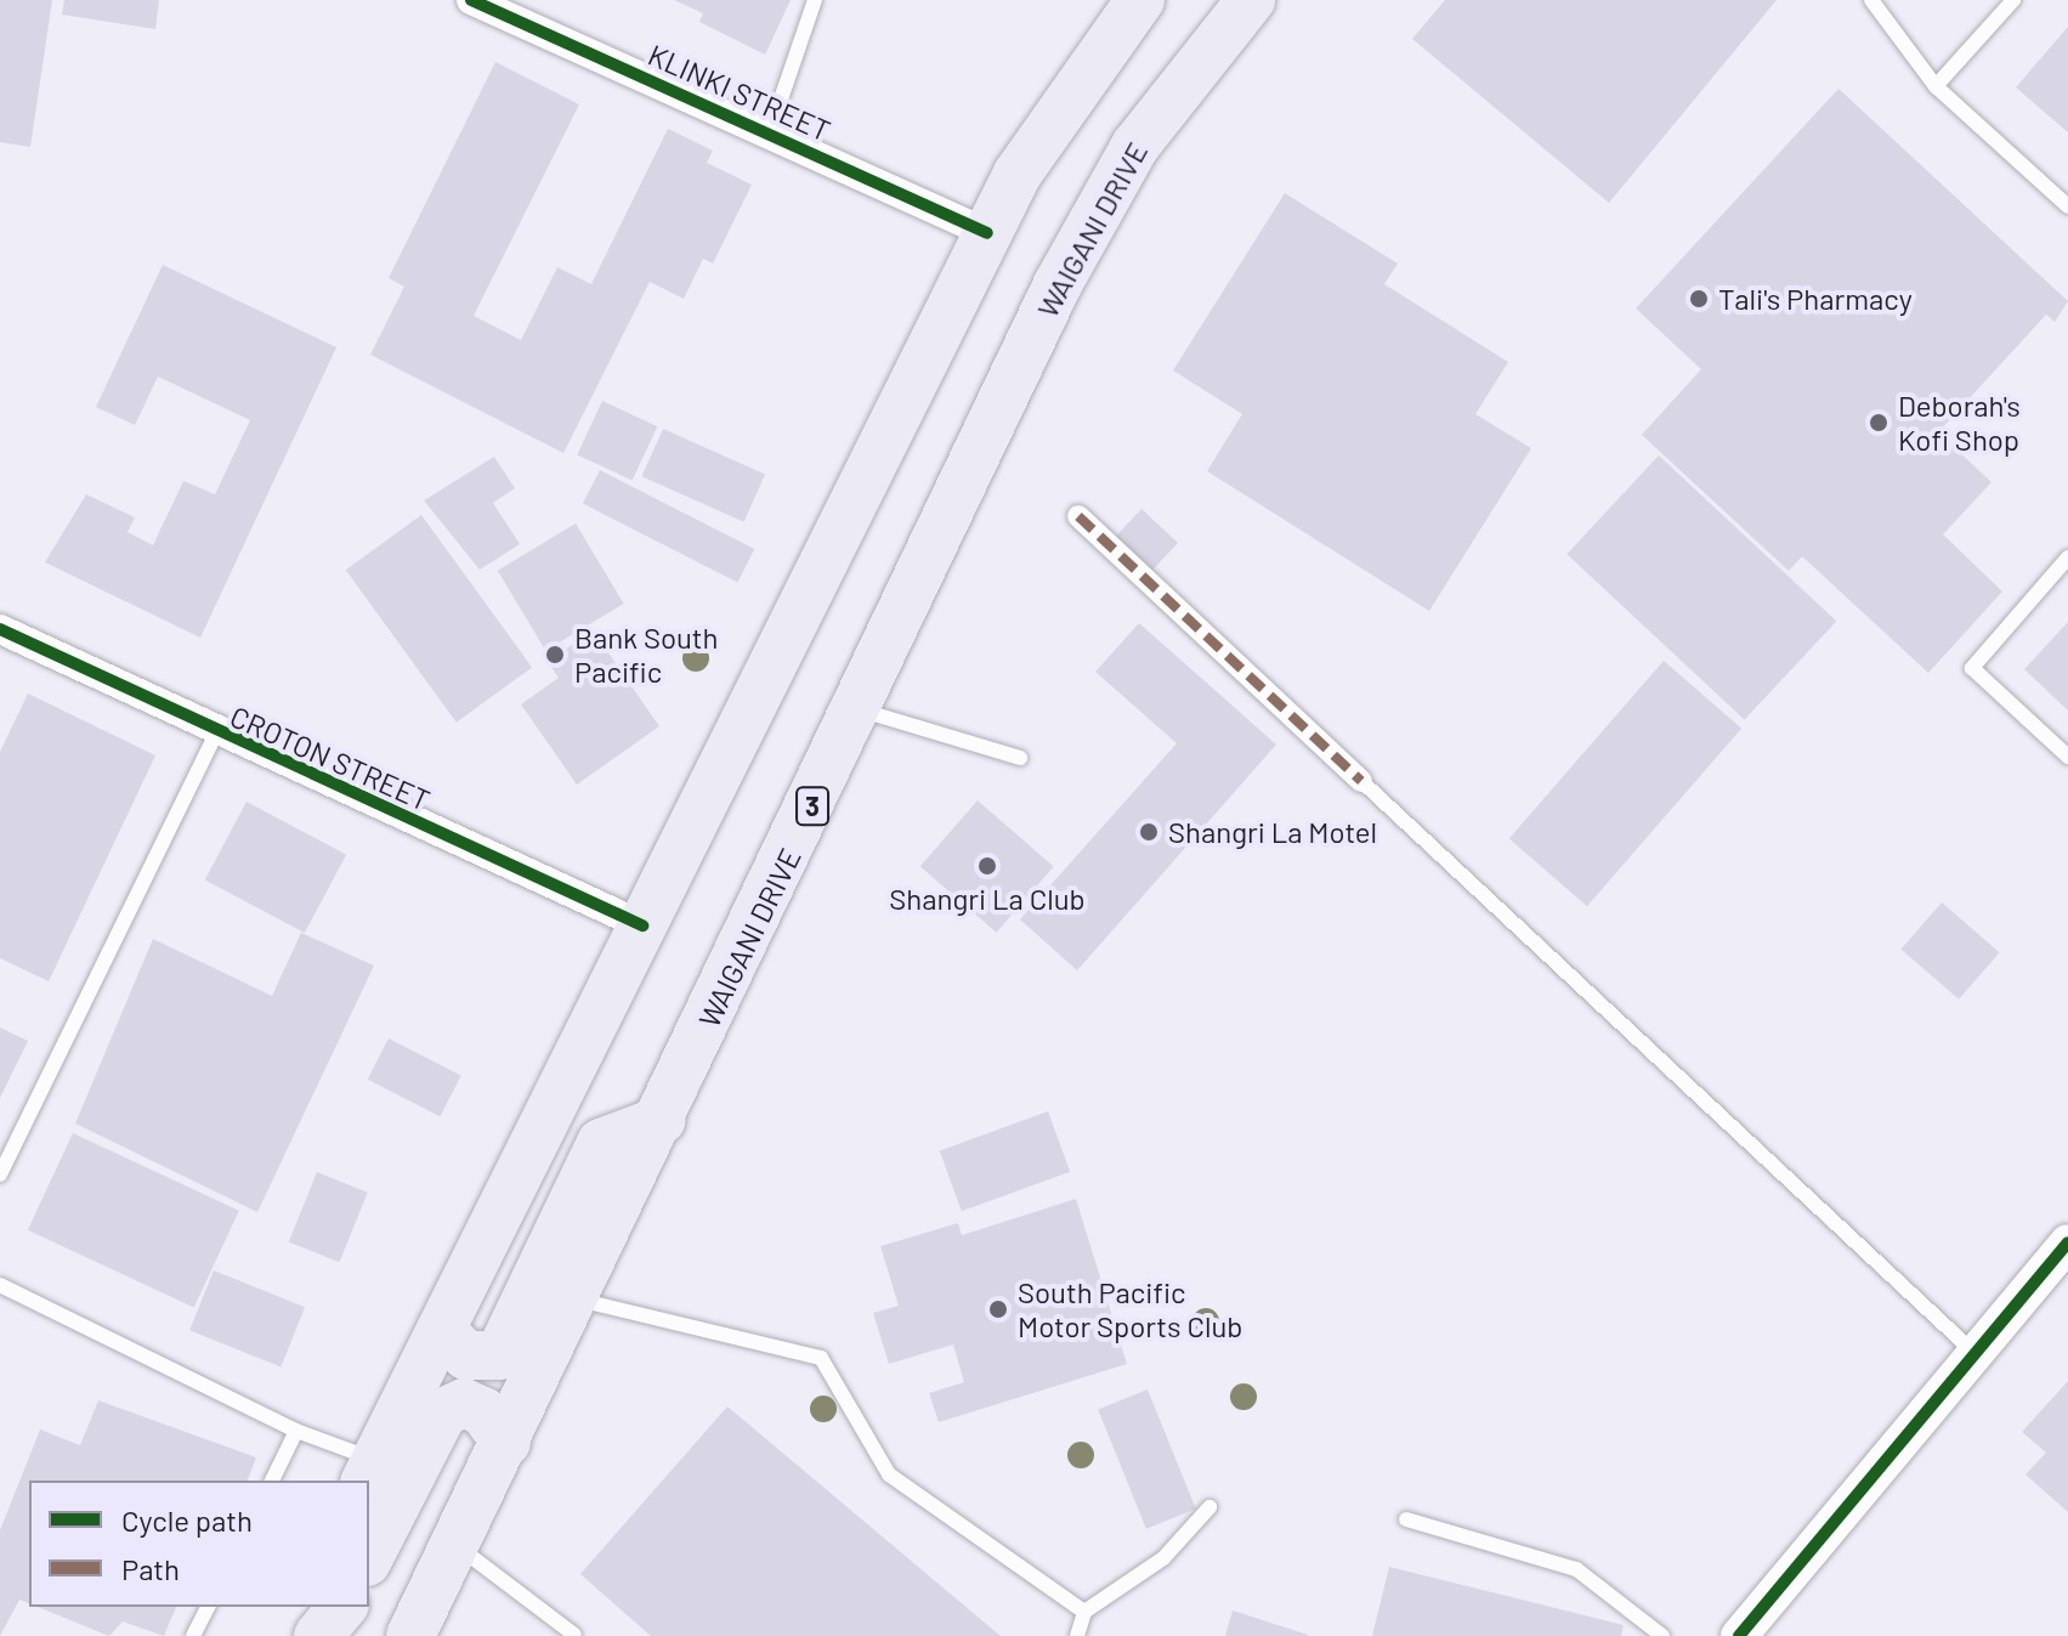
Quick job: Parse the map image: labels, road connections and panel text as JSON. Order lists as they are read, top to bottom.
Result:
{
  "streets": {
    "highway": ["WAIGANI DRIVE", "3"],
    "street": ["KLINKI STREET", "CROTON STREET"]
  },
  "places": [
    "Tali's Pharmacy",
    "Deborah's Kofi Shop",
    "Bank South Pacific",
    "Shangri La Motel",
    "Shangri La Club",
    "South Pacific Motor Sports Club"
  ],
  "legend": ["Cycle path", "Path"]
}
